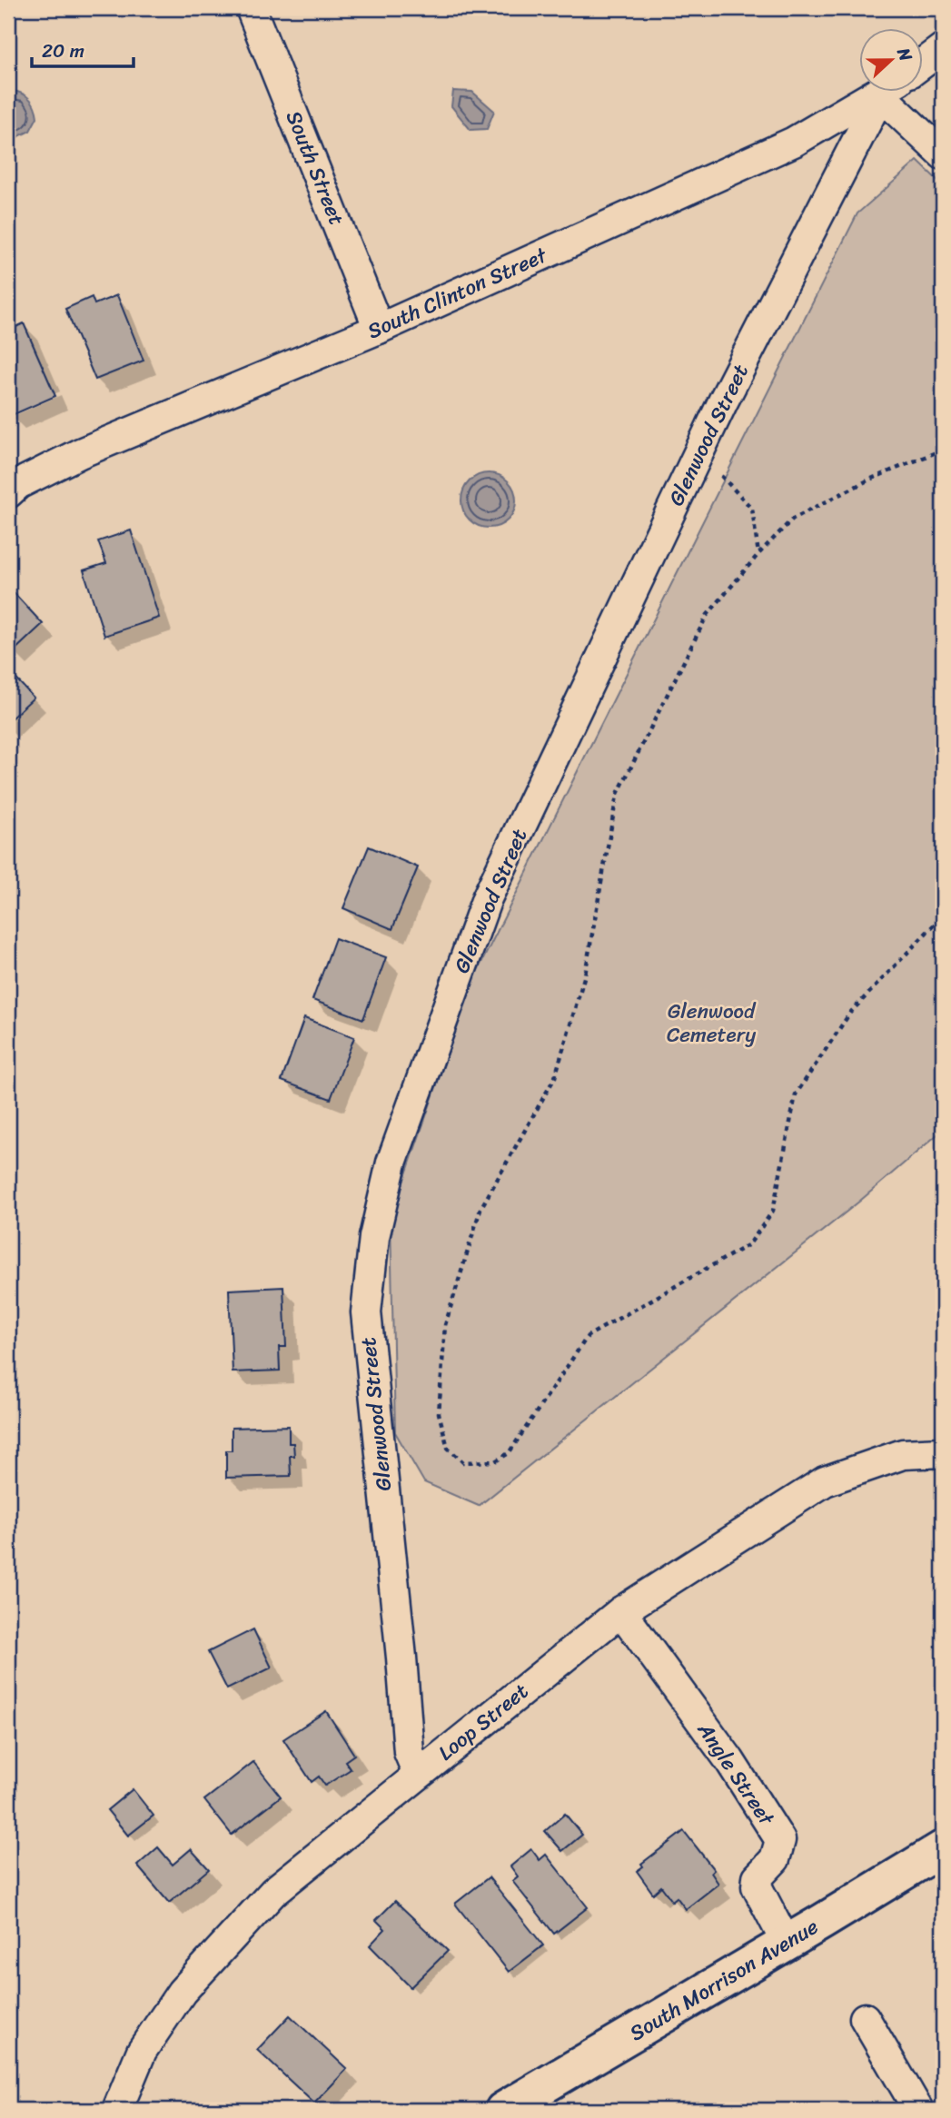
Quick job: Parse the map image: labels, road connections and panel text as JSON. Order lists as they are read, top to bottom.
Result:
{
  "streets": {
    "main road": ["South Morrison Avenue"],
    "street": [
      "South Street",
      "South Clinton Street",
      "Glenwood Street",
      "Loop Street",
      "Angle Street"
    ]
  },
  "crossings": [
    ["South Street", "South Clinton Street"],
    ["Glenwood Street", "Loop Street"],
    ["Loop Street", "Angle Street"],
    ["Angle Street", "South Morrison Avenue"]
  ],
  "parks": ["Glenwood Cemetery"],
  "scale_bar": "20 m",
  "north": "right"
}
